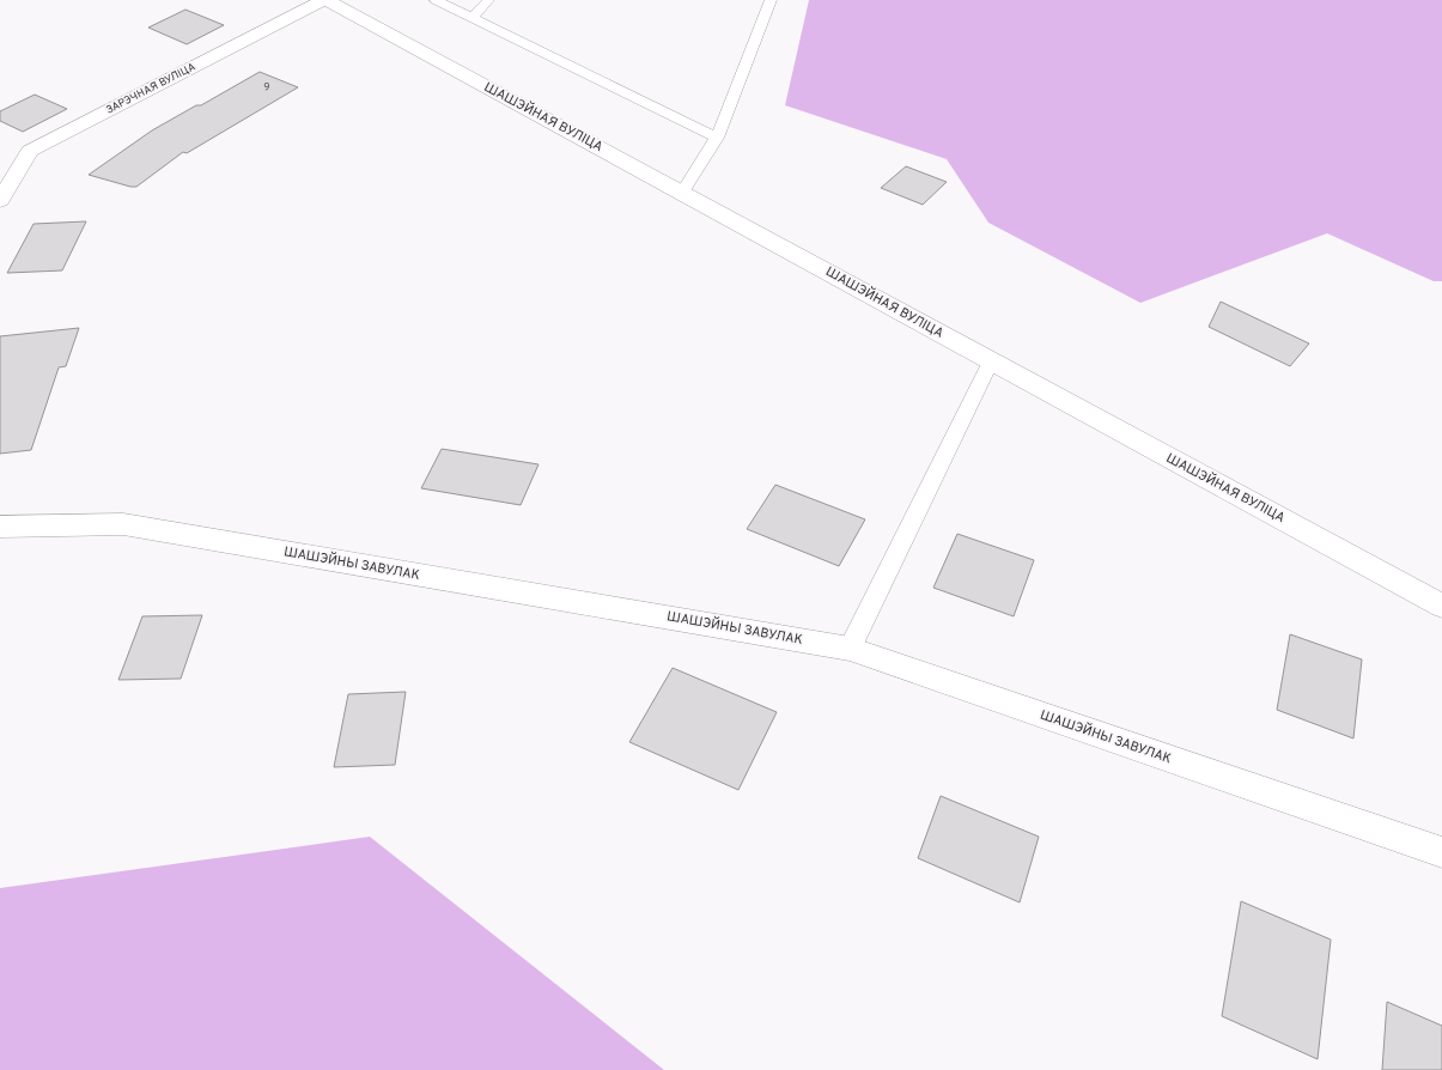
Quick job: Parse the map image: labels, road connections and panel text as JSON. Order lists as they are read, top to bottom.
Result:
{
  "streets": {
    "street": ["ЗАРЭЧНАЯ ВУЛІЦА", "ШАШЭЙНАЯ ВУЛІЦА", "ШАШЭЙНЫ ЗАВУЛАК"]
  },
  "crossings": [
    ["ЗАРЭЧНАЯ ВУЛІЦА", "ШАШЭЙНАЯ ВУЛІЦА"]
  ],
  "house_numbers": ["9"]
}
